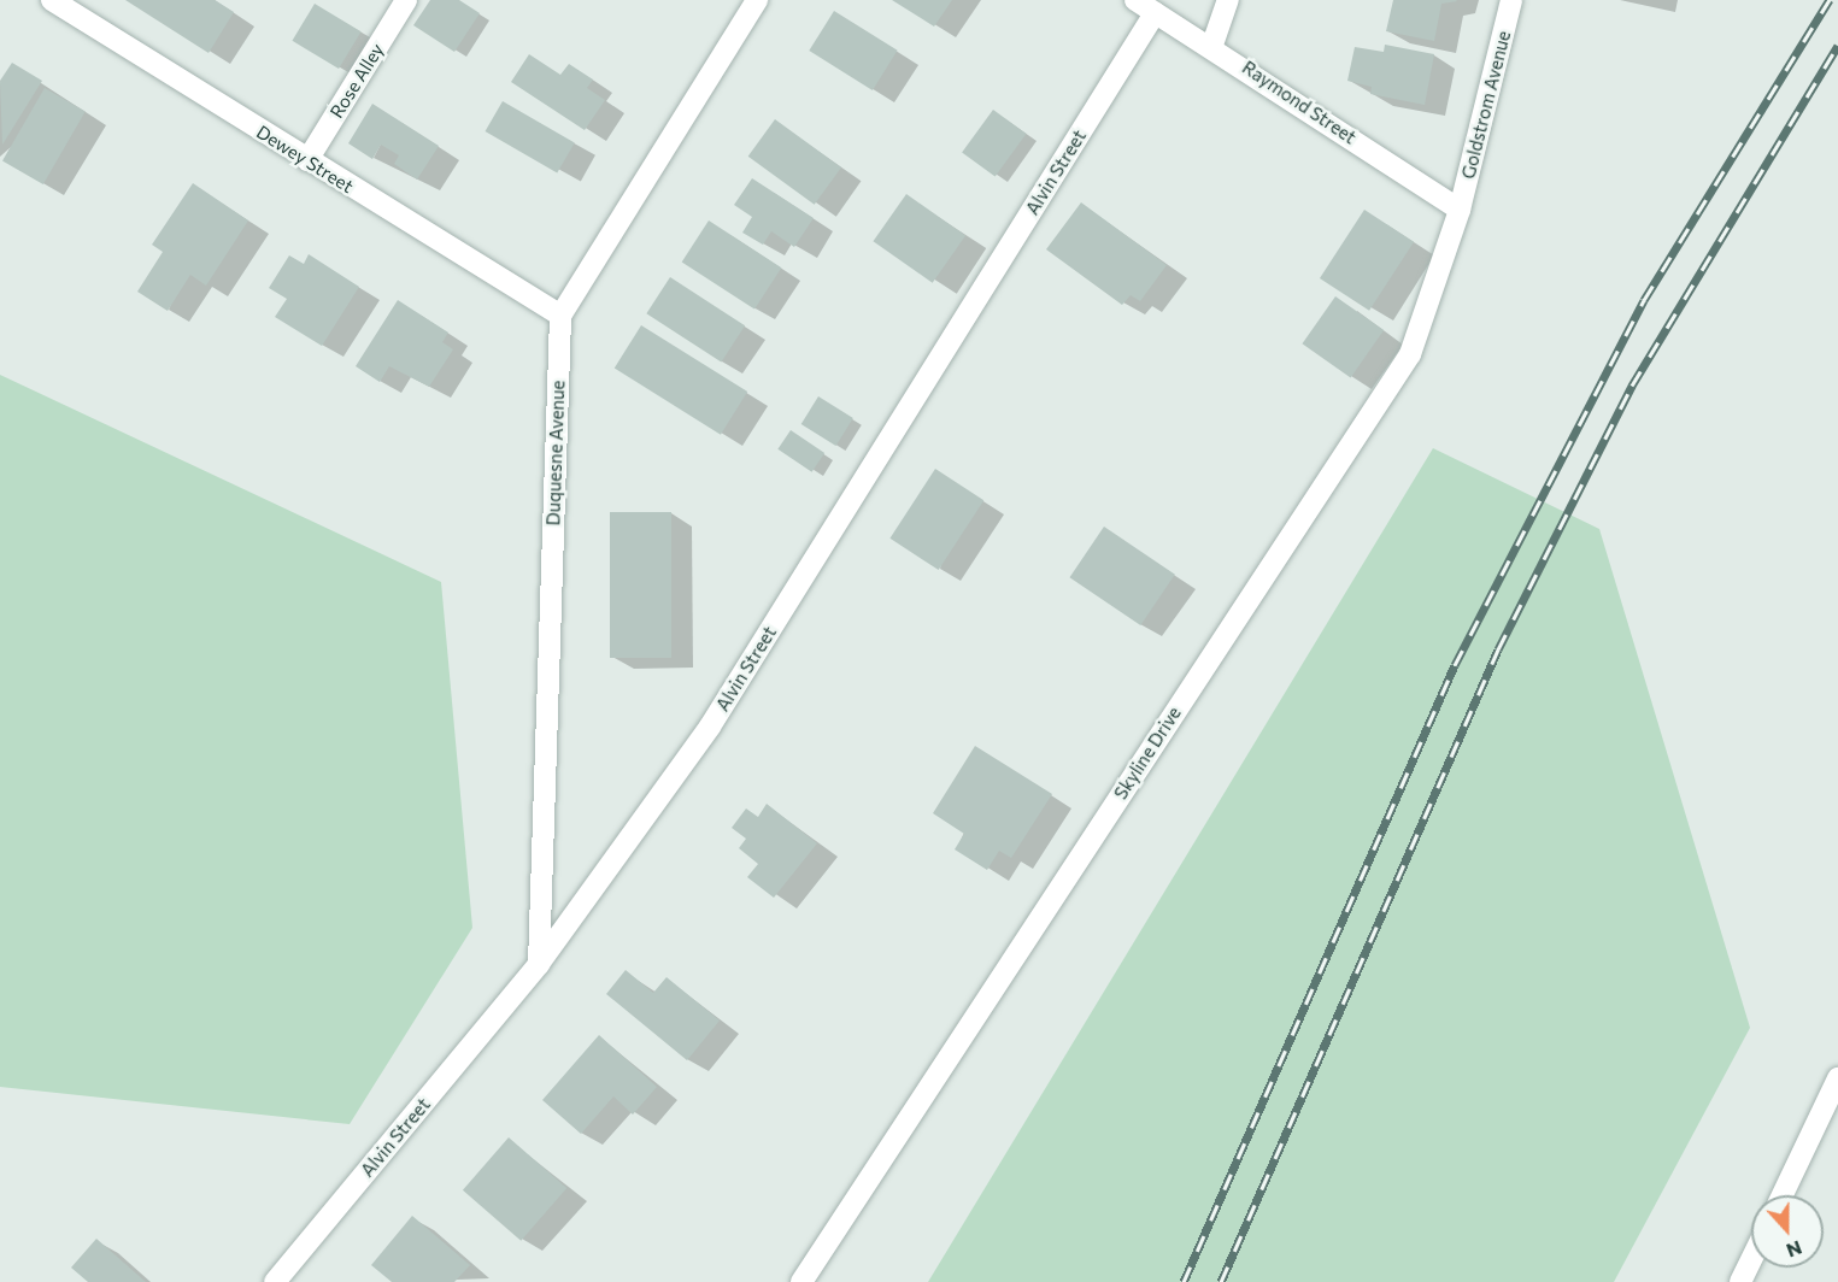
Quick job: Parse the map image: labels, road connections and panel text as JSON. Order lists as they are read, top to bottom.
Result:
{
  "streets": {
    "street": [
      "Rose Alley",
      "Raymond Street",
      "Goldstrom Avenue",
      "Dewey Street",
      "Alvin Street",
      "Duquesne Avenue",
      "Skyline Drive"
    ]
  },
  "crossings": [
    ["Rose Alley", "Dewey Street"],
    ["Raymond Street", "Goldstrom Avenue"],
    ["Raymond Street", "Alvin Street"],
    ["Raymond Street", "Skyline Drive"],
    ["Goldstrom Avenue", "Skyline Drive"],
    ["Dewey Street", "Duquesne Avenue"],
    ["Alvin Street", "Duquesne Avenue"]
  ],
  "north": "bottom"
}
